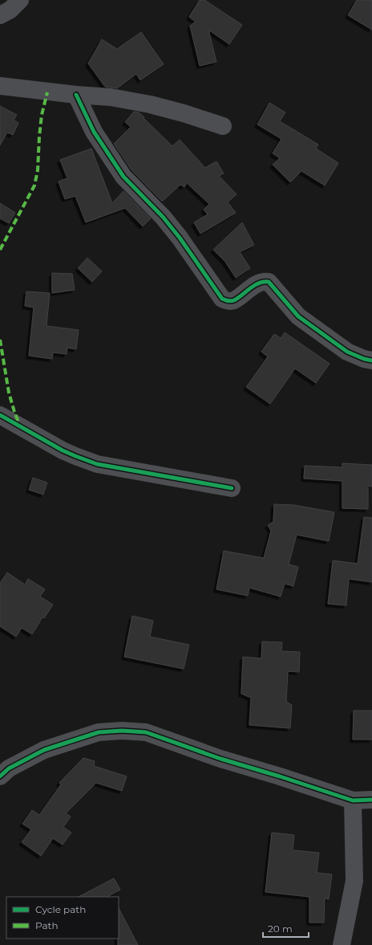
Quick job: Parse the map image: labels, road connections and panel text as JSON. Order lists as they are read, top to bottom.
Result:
{
  "legend": ["Cycle path", "Path"],
  "scale_bar": "20 m"
}
